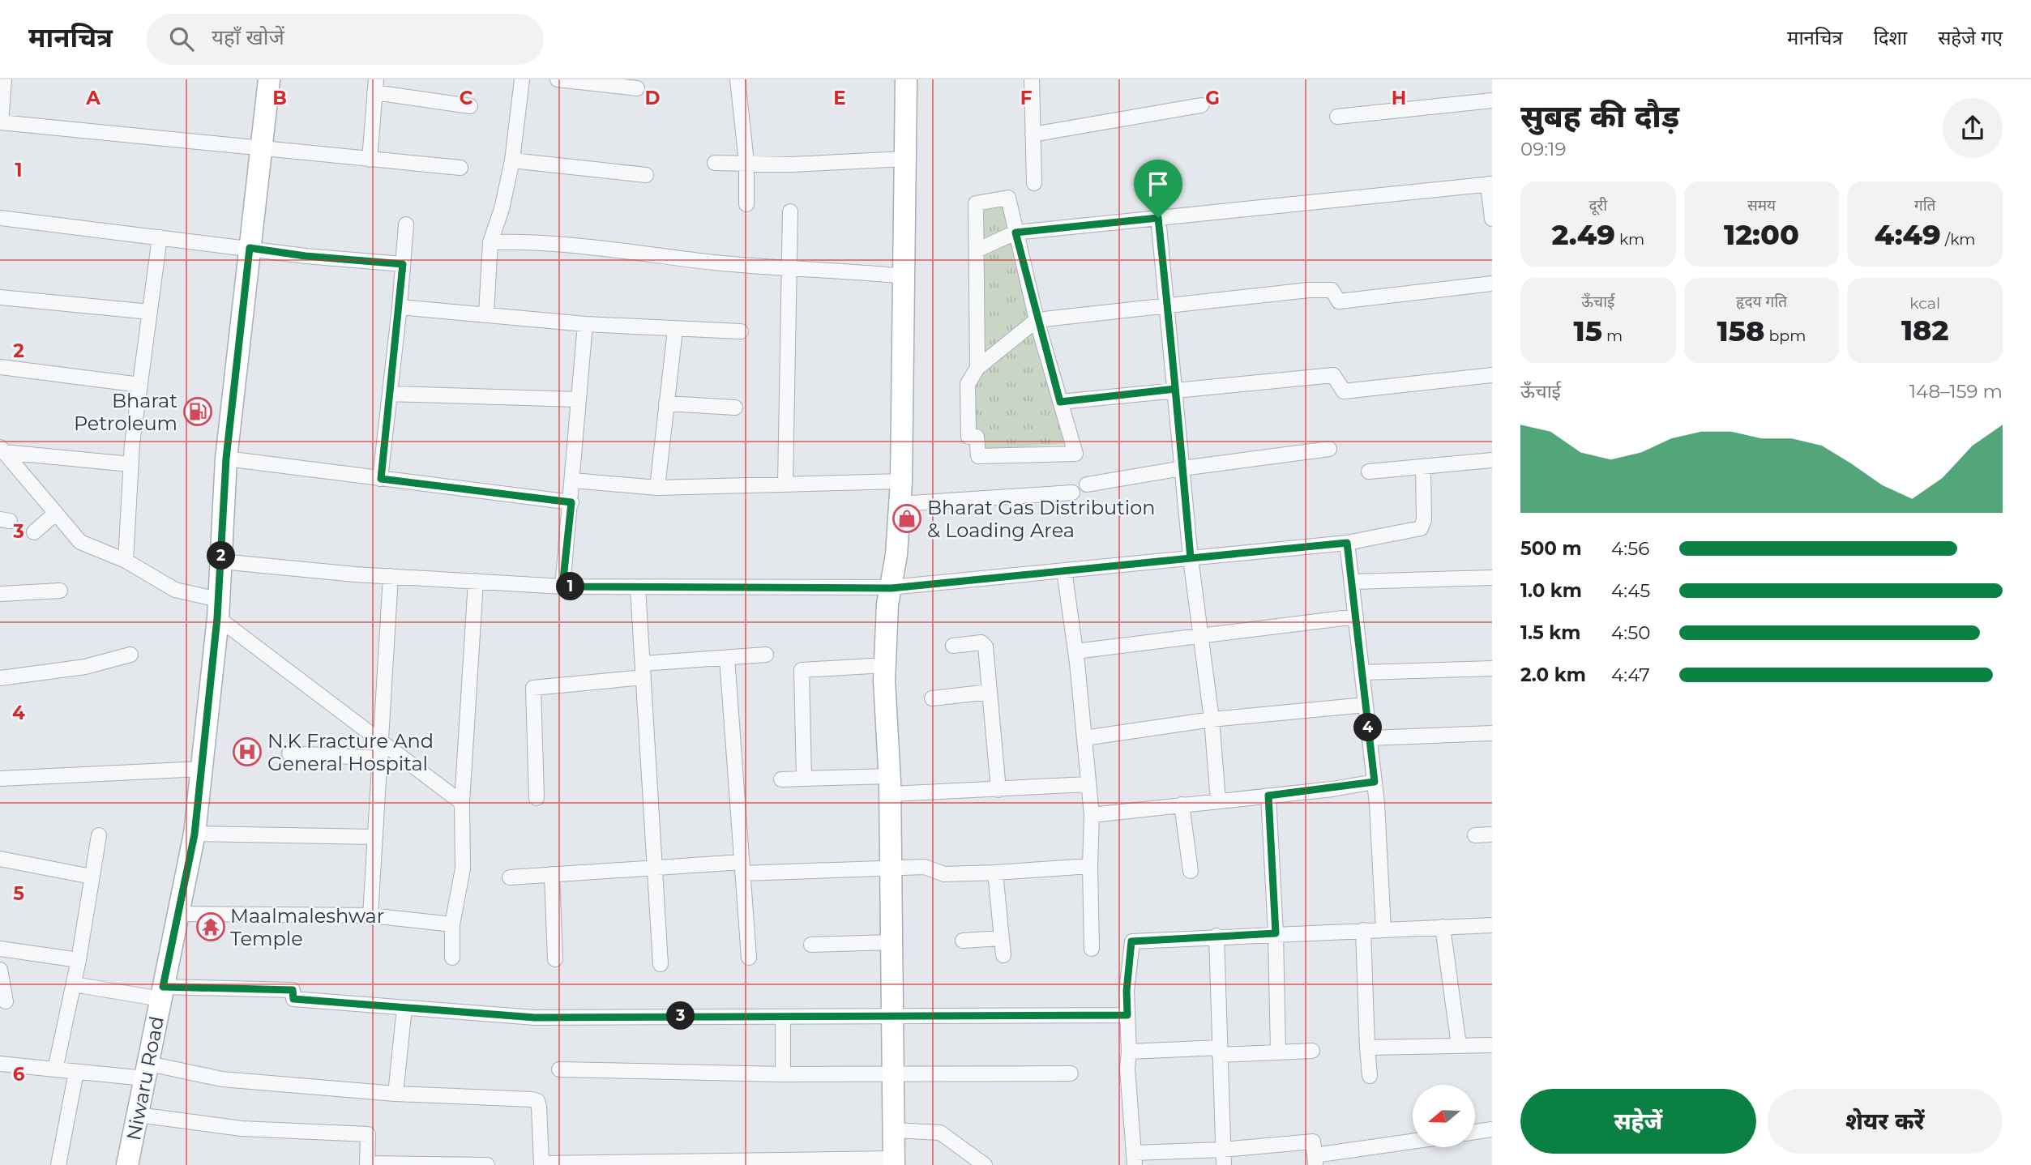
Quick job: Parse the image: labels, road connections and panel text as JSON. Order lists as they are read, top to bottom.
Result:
{
  "streets": {
    "street": ["Niwaru Road"]
  },
  "places": {
    "fuel station": ["Bharat Petroleum"],
    "shop": ["Bharat Gas Distribution & Loading Area"],
    "hospital": ["N.K Fracture And General Hospital"],
    "temple": ["Maalmaleshwar Temple"]
  },
  "north": "left",
  "page": {
    "header": "मानचित्र",
    "search": "यहाँ खोजें",
    "nav": ["मानचित्र", "दिशा", "सहेजे गए"],
    "heading": ["सुबह की दौड़", "09:19"],
    "stats": [
      ["दूरी", "2.49 km"],
      ["समय", "12:00"],
      ["गति", "4:49 /km"],
      ["ऊँचाई", "15 m"],
      ["हृदय गति", "158 bpm"],
      ["kcal", "182"]
    ],
    "chart": ["ऊँचाई", "148–159 m"],
    "list": [
      {
        "name": "500 m",
        "note": "4:56"
      },
      {
        "name": "1.0 km",
        "note": "4:45"
      },
      {
        "name": "1.5 km",
        "note": "4:50"
      },
      {
        "name": "2.0 km",
        "note": "4:47"
      }
    ],
    "pins": [
      "2",
      "1",
      "4",
      "3"
    ],
    "buttons": ["सहेजें", "शेयर करें"]
  },
  "grid": {
    "columns": [
      "A",
      "B",
      "C",
      "D",
      "E",
      "F",
      "G",
      "H"
    ],
    "rows": [
      "1",
      "2",
      "3",
      "4",
      "5",
      "6"
    ]
  }
}
